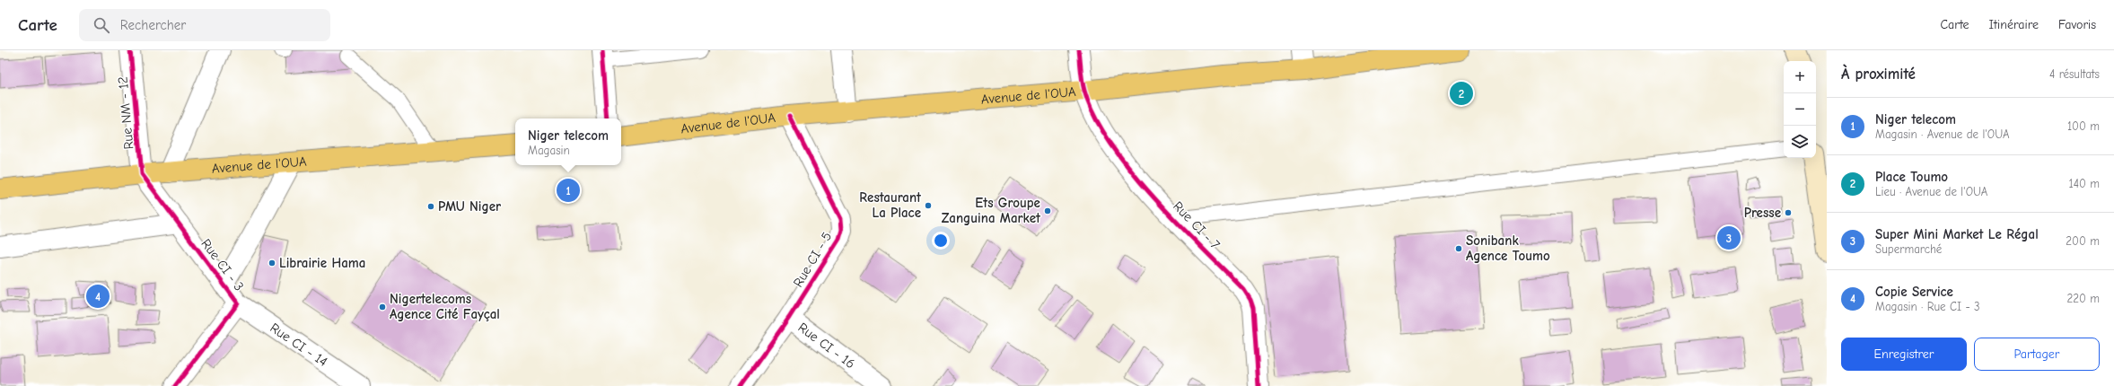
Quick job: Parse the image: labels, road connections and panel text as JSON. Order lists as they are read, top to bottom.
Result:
{
  "streets": {
    "main road": ["Avenue de l'OUA"],
    "street": [
      "Rue NM - 12",
      "Rue CI - 7",
      "Rue CI - 5",
      "Rue CI - 3",
      "Rue CI - 14",
      "Rue CI - 16"
    ]
  },
  "crossings": [
    ["Avenue de l'OUA", "Rue NM - 12"],
    ["Avenue de l'OUA", "Rue CI - 7"],
    ["Avenue de l'OUA", "Rue CI - 5"],
    ["Avenue de l'OUA", "Rue CI - 3"],
    ["Rue NM - 12", "Rue CI - 3"],
    ["Rue CI - 5", "Rue CI - 16"],
    ["Rue CI - 3", "Rue CI - 14"]
  ],
  "places": [
    "Restaurant La Place",
    "PMU Niger",
    "Ets Groupe Zanguina Market",
    "Presse",
    "Sonibank Agence Toumo",
    "Librairie Hama",
    "Nigertelecoms Agence Cité Fayçal"
  ],
  "page": {
    "header": "Carte",
    "search": "Rechercher",
    "nav": ["Carte", "Itinéraire", "Favoris"],
    "heading": ["À proximité", "4 résultats"],
    "map_buttons": ["+", "−"],
    "pins": [
      "2",
      "1",
      "3",
      "4"
    ],
    "list": [
      {
        "mark": "1",
        "name": "Niger telecom",
        "note": "Magasin · Avenue de l'OUA",
        "value": "100 m"
      },
      {
        "mark": "2",
        "name": "Place Toumo",
        "note": "Lieu · Avenue de l'OUA",
        "value": "140 m"
      },
      {
        "mark": "3",
        "name": "Super Mini Market Le Régal",
        "note": "Supermarché",
        "value": "200 m"
      },
      {
        "mark": "4",
        "name": "Copie Service",
        "note": "Magasin · Rue CI - 3",
        "value": "220 m"
      }
    ],
    "popup": ["Niger telecom", "Magasin"],
    "buttons": ["Enregistrer", "Partager"]
  }
}
